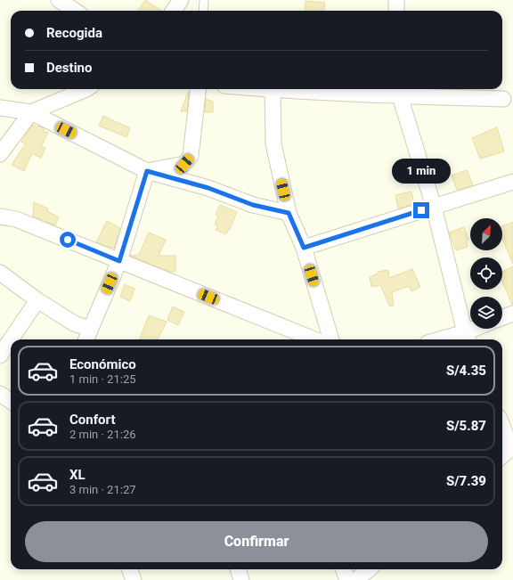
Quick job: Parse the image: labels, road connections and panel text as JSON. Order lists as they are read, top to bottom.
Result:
{
  "north": "top right",
  "page": {
    "banner": ["Recogida", "Destino"],
    "bubble": "1 min",
    "list": [
      {
        "name": "Económico",
        "note": "1 min · 21:25",
        "value": "S/4.35"
      },
      {
        "name": "Confort",
        "note": "2 min · 21:26",
        "value": "S/5.87"
      },
      {
        "name": "XL",
        "note": "3 min · 21:27",
        "value": "S/7.39"
      }
    ],
    "buttons": "Confirmar"
  }
}
